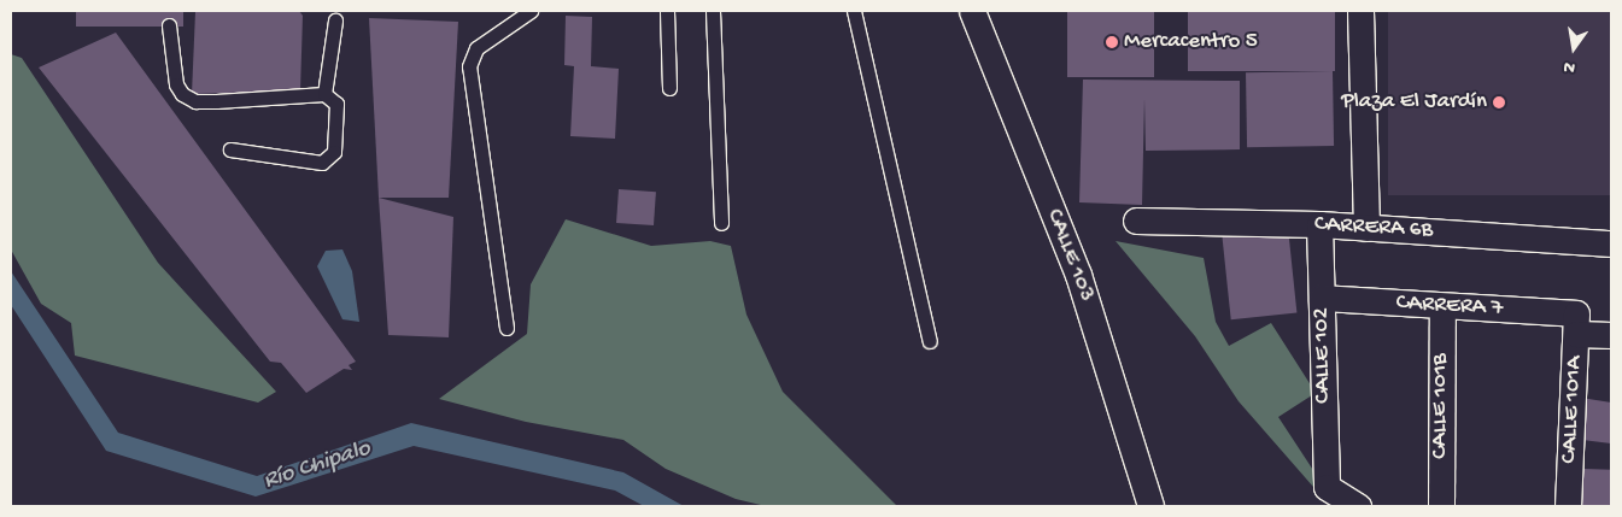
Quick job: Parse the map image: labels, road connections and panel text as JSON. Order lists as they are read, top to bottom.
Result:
{
  "streets": {
    "street": [
      "CARRERA 6B",
      "CALLE 103",
      "CARRERA 7",
      "CALLE 102",
      "CALLE 101B",
      "CALLE 101A"
    ]
  },
  "crossings": [
    ["CARRERA 6B", "CALLE 102"],
    ["CARRERA 7", "CALLE 102"],
    ["CARRERA 7", "CALLE 101B"],
    ["CARRERA 7", "CALLE 101A"]
  ],
  "water": ["Río Chipalo"],
  "places": ["Mercacentro 5", "Plaza El Jardín"],
  "north": "bottom"
}
